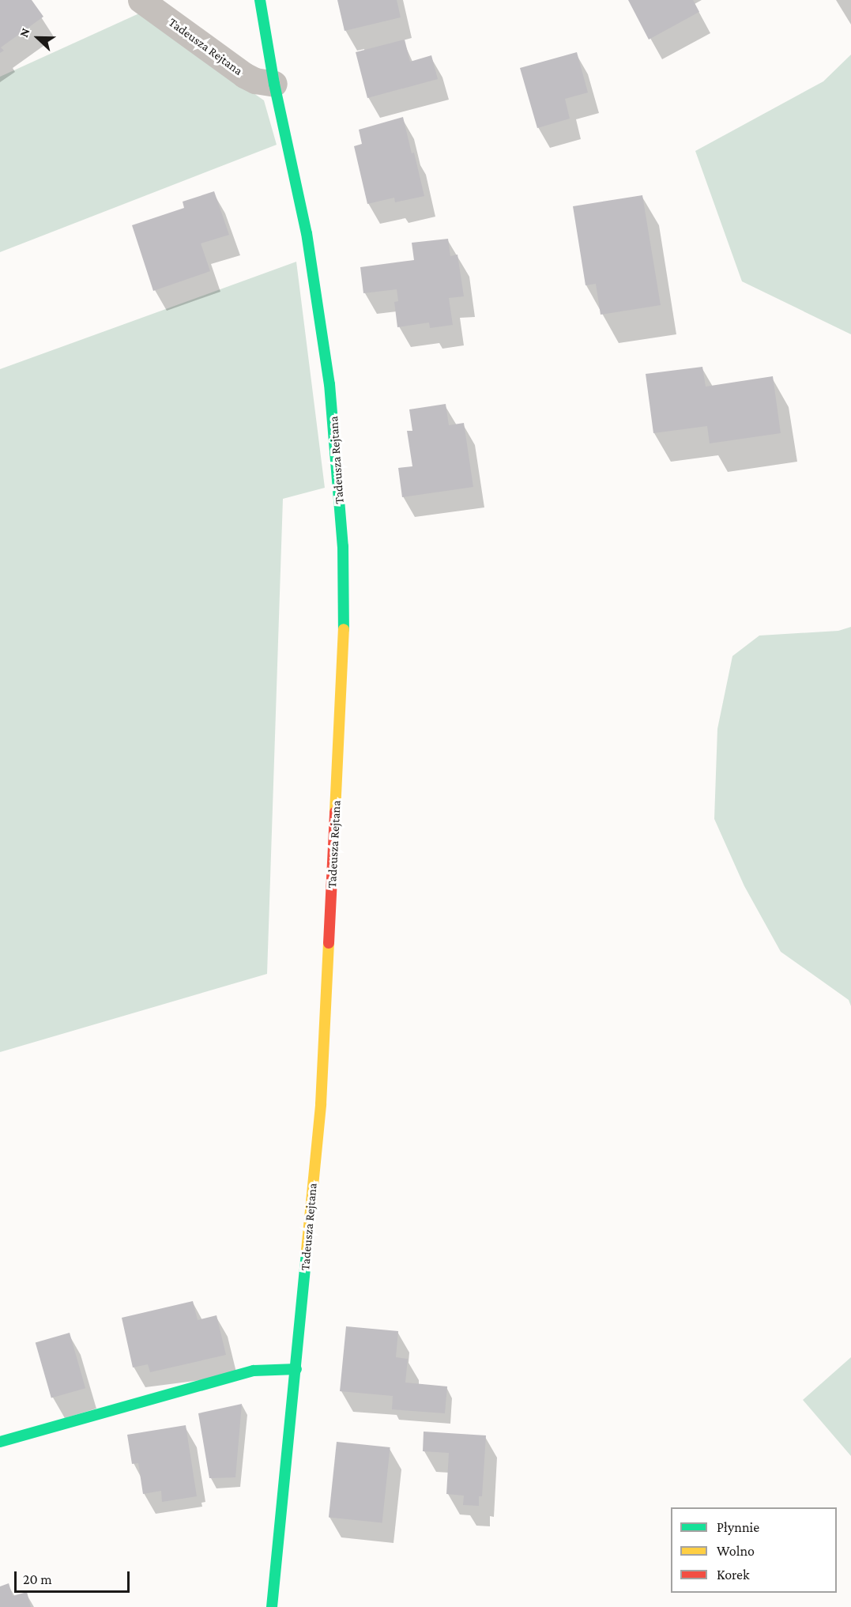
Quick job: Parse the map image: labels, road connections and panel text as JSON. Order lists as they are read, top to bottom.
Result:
{
  "streets": {
    "street": ["Tadeusza Rejtana"]
  },
  "legend": ["Płynnie", "Wolno", "Korek"],
  "scale_bar": "20 m",
  "north": "left"
}
